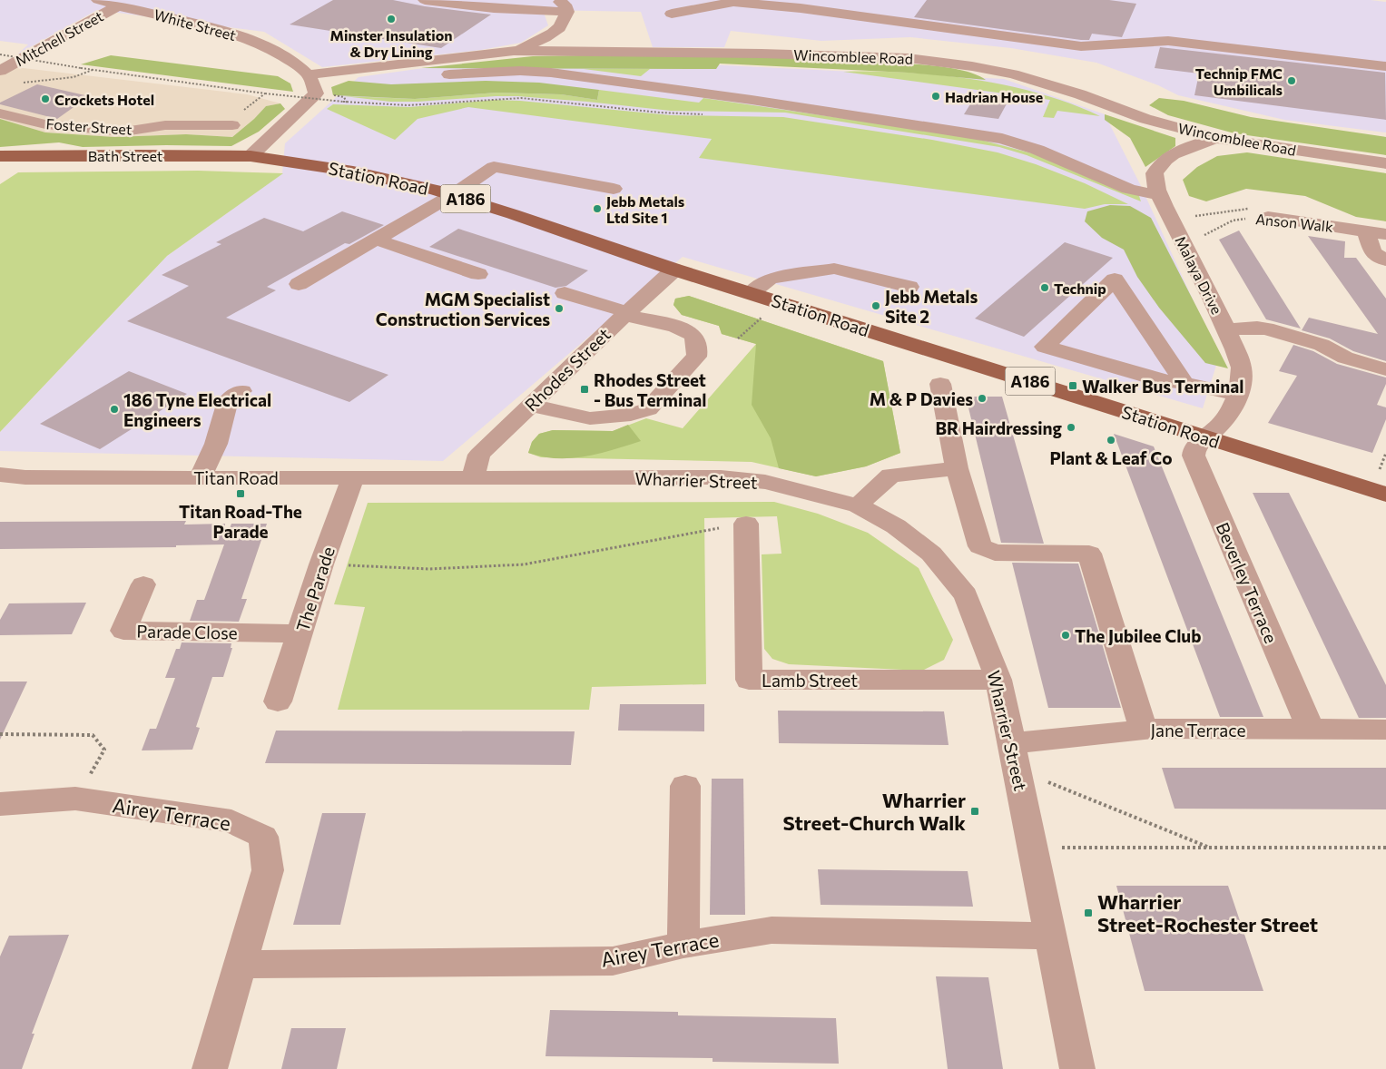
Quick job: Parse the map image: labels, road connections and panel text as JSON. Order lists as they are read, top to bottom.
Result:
{
  "streets": {
    "main road": ["Bath Street", "Station Road", "A186"],
    "street": [
      "White Street",
      "Mitchell Street",
      "Wincomblee Road",
      "Foster Street",
      "Anson Walk",
      "Malaya Drive",
      "Rhodes Street",
      "Titan Road",
      "Wharrier Street",
      "Beverley Terrace",
      "The Parade",
      "Parade Close",
      "Lamb Street",
      "Jane Terrace",
      "Airey Terrace"
    ]
  },
  "crossings": [
    ["White Street", "Mitchell Street"],
    ["White Street", "Wincomblee Road"],
    ["Wincomblee Road", "Malaya Drive"],
    ["Bath Street", "Station Road"],
    ["Station Road", "Malaya Drive"],
    ["Station Road", "Rhodes Street"],
    ["Station Road", "Beverley Terrace"],
    ["Anson Walk", "Malaya Drive"],
    ["Malaya Drive", "Beverley Terrace"],
    ["Rhodes Street", "Titan Road"],
    ["Rhodes Street", "Wharrier Street"],
    ["Titan Road", "Wharrier Street"],
    ["Titan Road", "The Parade"],
    ["Wharrier Street", "Lamb Street"],
    ["Wharrier Street", "Jane Terrace"],
    ["Wharrier Street", "Airey Terrace"],
    ["Beverley Terrace", "Jane Terrace"],
    ["The Parade", "Parade Close"]
  ],
  "places": {
    "other": [
      "Minster Insulation & Dry Lining",
      "Technip FMC Umbilicals",
      "Hadrian House",
      "Crockets Hotel",
      "Jebb Metals Ltd Site 1",
      "Technip",
      "Jebb Metals Site 2",
      "MGM Specialist Construction Services",
      "M & P Davies",
      "186 Tyne Electrical Engineers",
      "BR Hairdressing",
      "Plant & Leaf Co",
      "The Jubilee Club"
    ],
    "transit": [
      "Walker Bus Terminal",
      "Rhodes Street - Bus Terminal",
      "Titan Road-The Parade",
      "Wharrier Street-Church Walk",
      "Wharrier Street-Rochester Street"
    ]
  }
}
